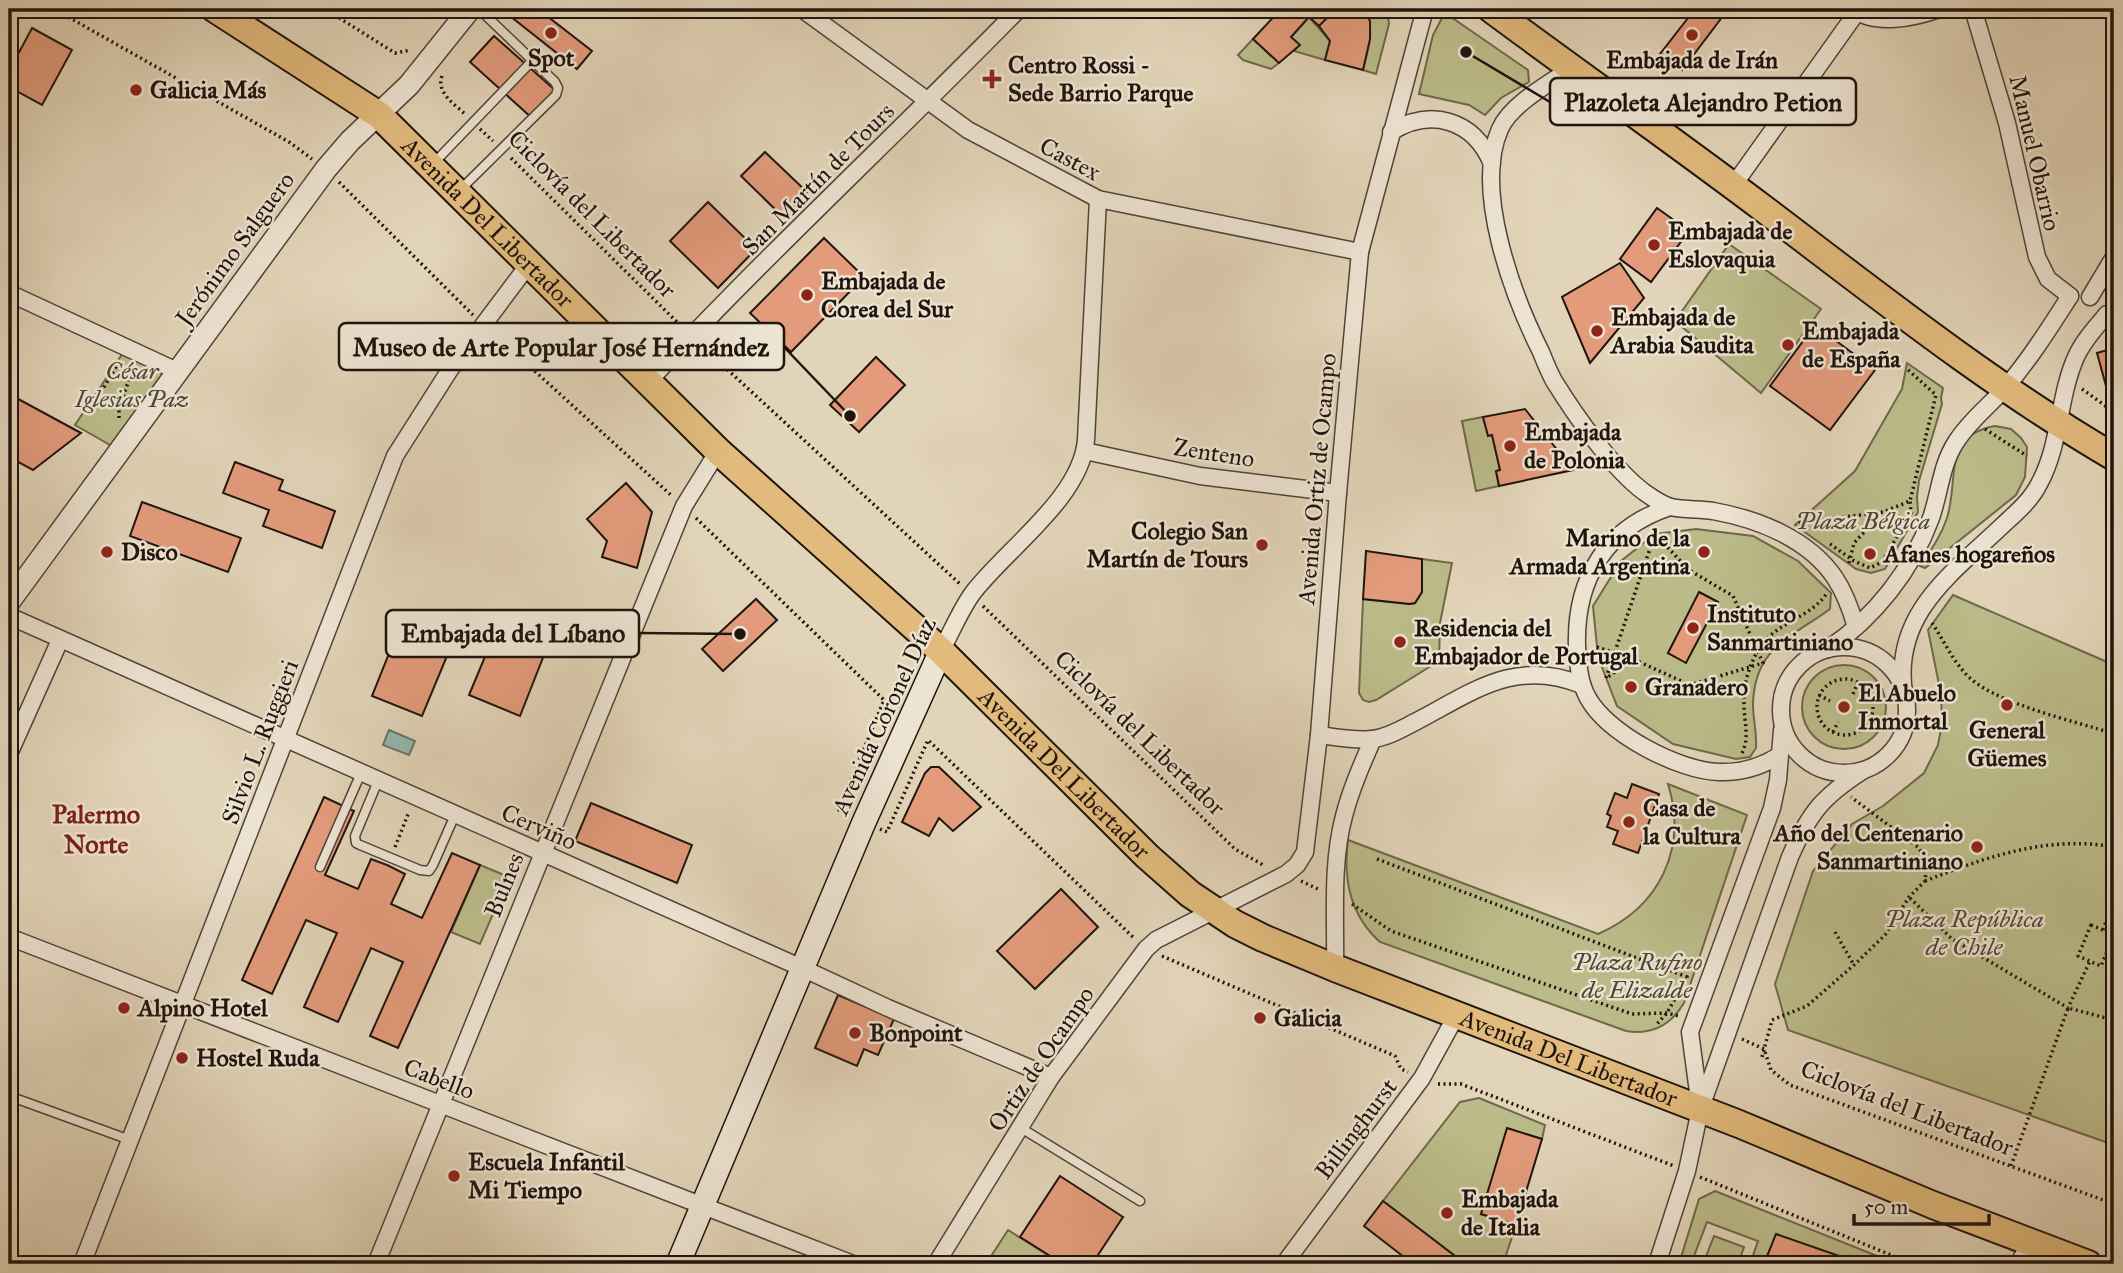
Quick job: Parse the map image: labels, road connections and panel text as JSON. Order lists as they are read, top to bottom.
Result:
{
  "streets": {
    "main road": ["Avenida Del Libertador", "Avenida Coronel Díaz"],
    "street": [
      "Manuel Obarrio",
      "Castex",
      "San Martín de Tours",
      "Jerónimo Salguero",
      "Zenteno",
      "Avenida Ortiz de Ocampo",
      "Silvio L. Ruggieri",
      "Cerviño",
      "Bulnes",
      "Ortiz de Ocampo",
      "Cabello",
      "Billinghurst"
    ],
    "path": ["Ciclovía del Libertador"]
  },
  "crossings": [
    ["Castex", "San Martín de Tours"],
    ["Castex", "Avenida Ortiz de Ocampo"],
    ["Castex", "Avenida Coronel Díaz"],
    ["San Martín de Tours", "Ciclovía del Libertador"],
    ["San Martín de Tours", "Avenida Del Libertador"],
    ["Ciclovía del Libertador", "Jerónimo Salguero"],
    ["Ciclovía del Libertador", "Avenida Ortiz de Ocampo"],
    ["Ciclovía del Libertador", "Avenida Coronel Díaz"],
    ["Avenida Del Libertador", "Jerónimo Salguero"],
    ["Avenida Del Libertador", "Avenida Ortiz de Ocampo"],
    ["Avenida Del Libertador", "Avenida Coronel Díaz"],
    ["Avenida Del Libertador", "Silvio L. Ruggieri"],
    ["Avenida Del Libertador", "Bulnes"],
    ["Avenida Del Libertador", "Ortiz de Ocampo"],
    ["Avenida Del Libertador", "Billinghurst"],
    ["Zenteno", "Avenida Ortiz de Ocampo"],
    ["Zenteno", "Avenida Coronel Díaz"],
    ["Avenida Ortiz de Ocampo", "Ortiz de Ocampo"],
    ["Avenida Coronel Díaz", "Cerviño"],
    ["Avenida Coronel Díaz", "Cabello"],
    ["Silvio L. Ruggieri", "Cerviño"],
    ["Silvio L. Ruggieri", "Cabello"],
    ["Cerviño", "Bulnes"],
    ["Cerviño", "Ortiz de Ocampo"],
    ["Bulnes", "Cabello"]
  ],
  "districts": ["Palermo Norte"],
  "parks": [
    "César Iglesias Paz",
    "Plaza Bélgica",
    "Plaza República de Chile",
    "Plaza Rufino de Elizalde"
  ],
  "places": {
    "other": [
      "Spot",
      "Embajada de Irán",
      "Plazoleta Alejandro Petion",
      "Galicia Más",
      "Embajada de Eslovaquia",
      "Embajada de Corea del Sur",
      "Embajada de Arabia Saudita",
      "Embajada de España",
      "Museo de Arte Popular José Hernández",
      "Embajada de Polonia",
      "Colegio San Martín de Tours",
      "Disco",
      "Marino de la Armada Argentina",
      "Afanes hogareños",
      "Instituto Sanmartiniano",
      "Embajada del Líbano",
      "Residencia del Embajador de Portugal",
      "Granadero",
      "General Güemes",
      "El Abuelo Inmortal",
      "Casa de la Cultura",
      "Año del Centenario Sanmartiniano",
      "Alpino Hotel",
      "Galicia",
      "Bonpoint",
      "Hostel Ruda",
      "Escuela Infantil Mi Tiempo",
      "Embajada de Italia"
    ],
    "health": ["Centro Rossi - Sede Barrio Parque"]
  },
  "scale_bar": "50 m"
}
